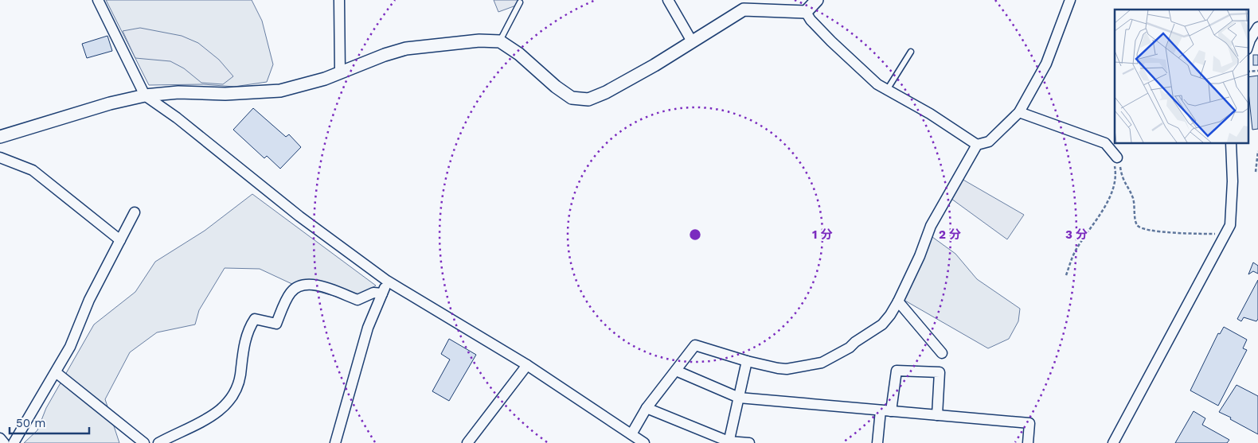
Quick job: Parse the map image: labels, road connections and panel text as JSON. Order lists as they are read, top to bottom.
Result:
{
  "scale_bar": "50 m",
  "rings": ["1 分", "2 分", "3 分"]
}
